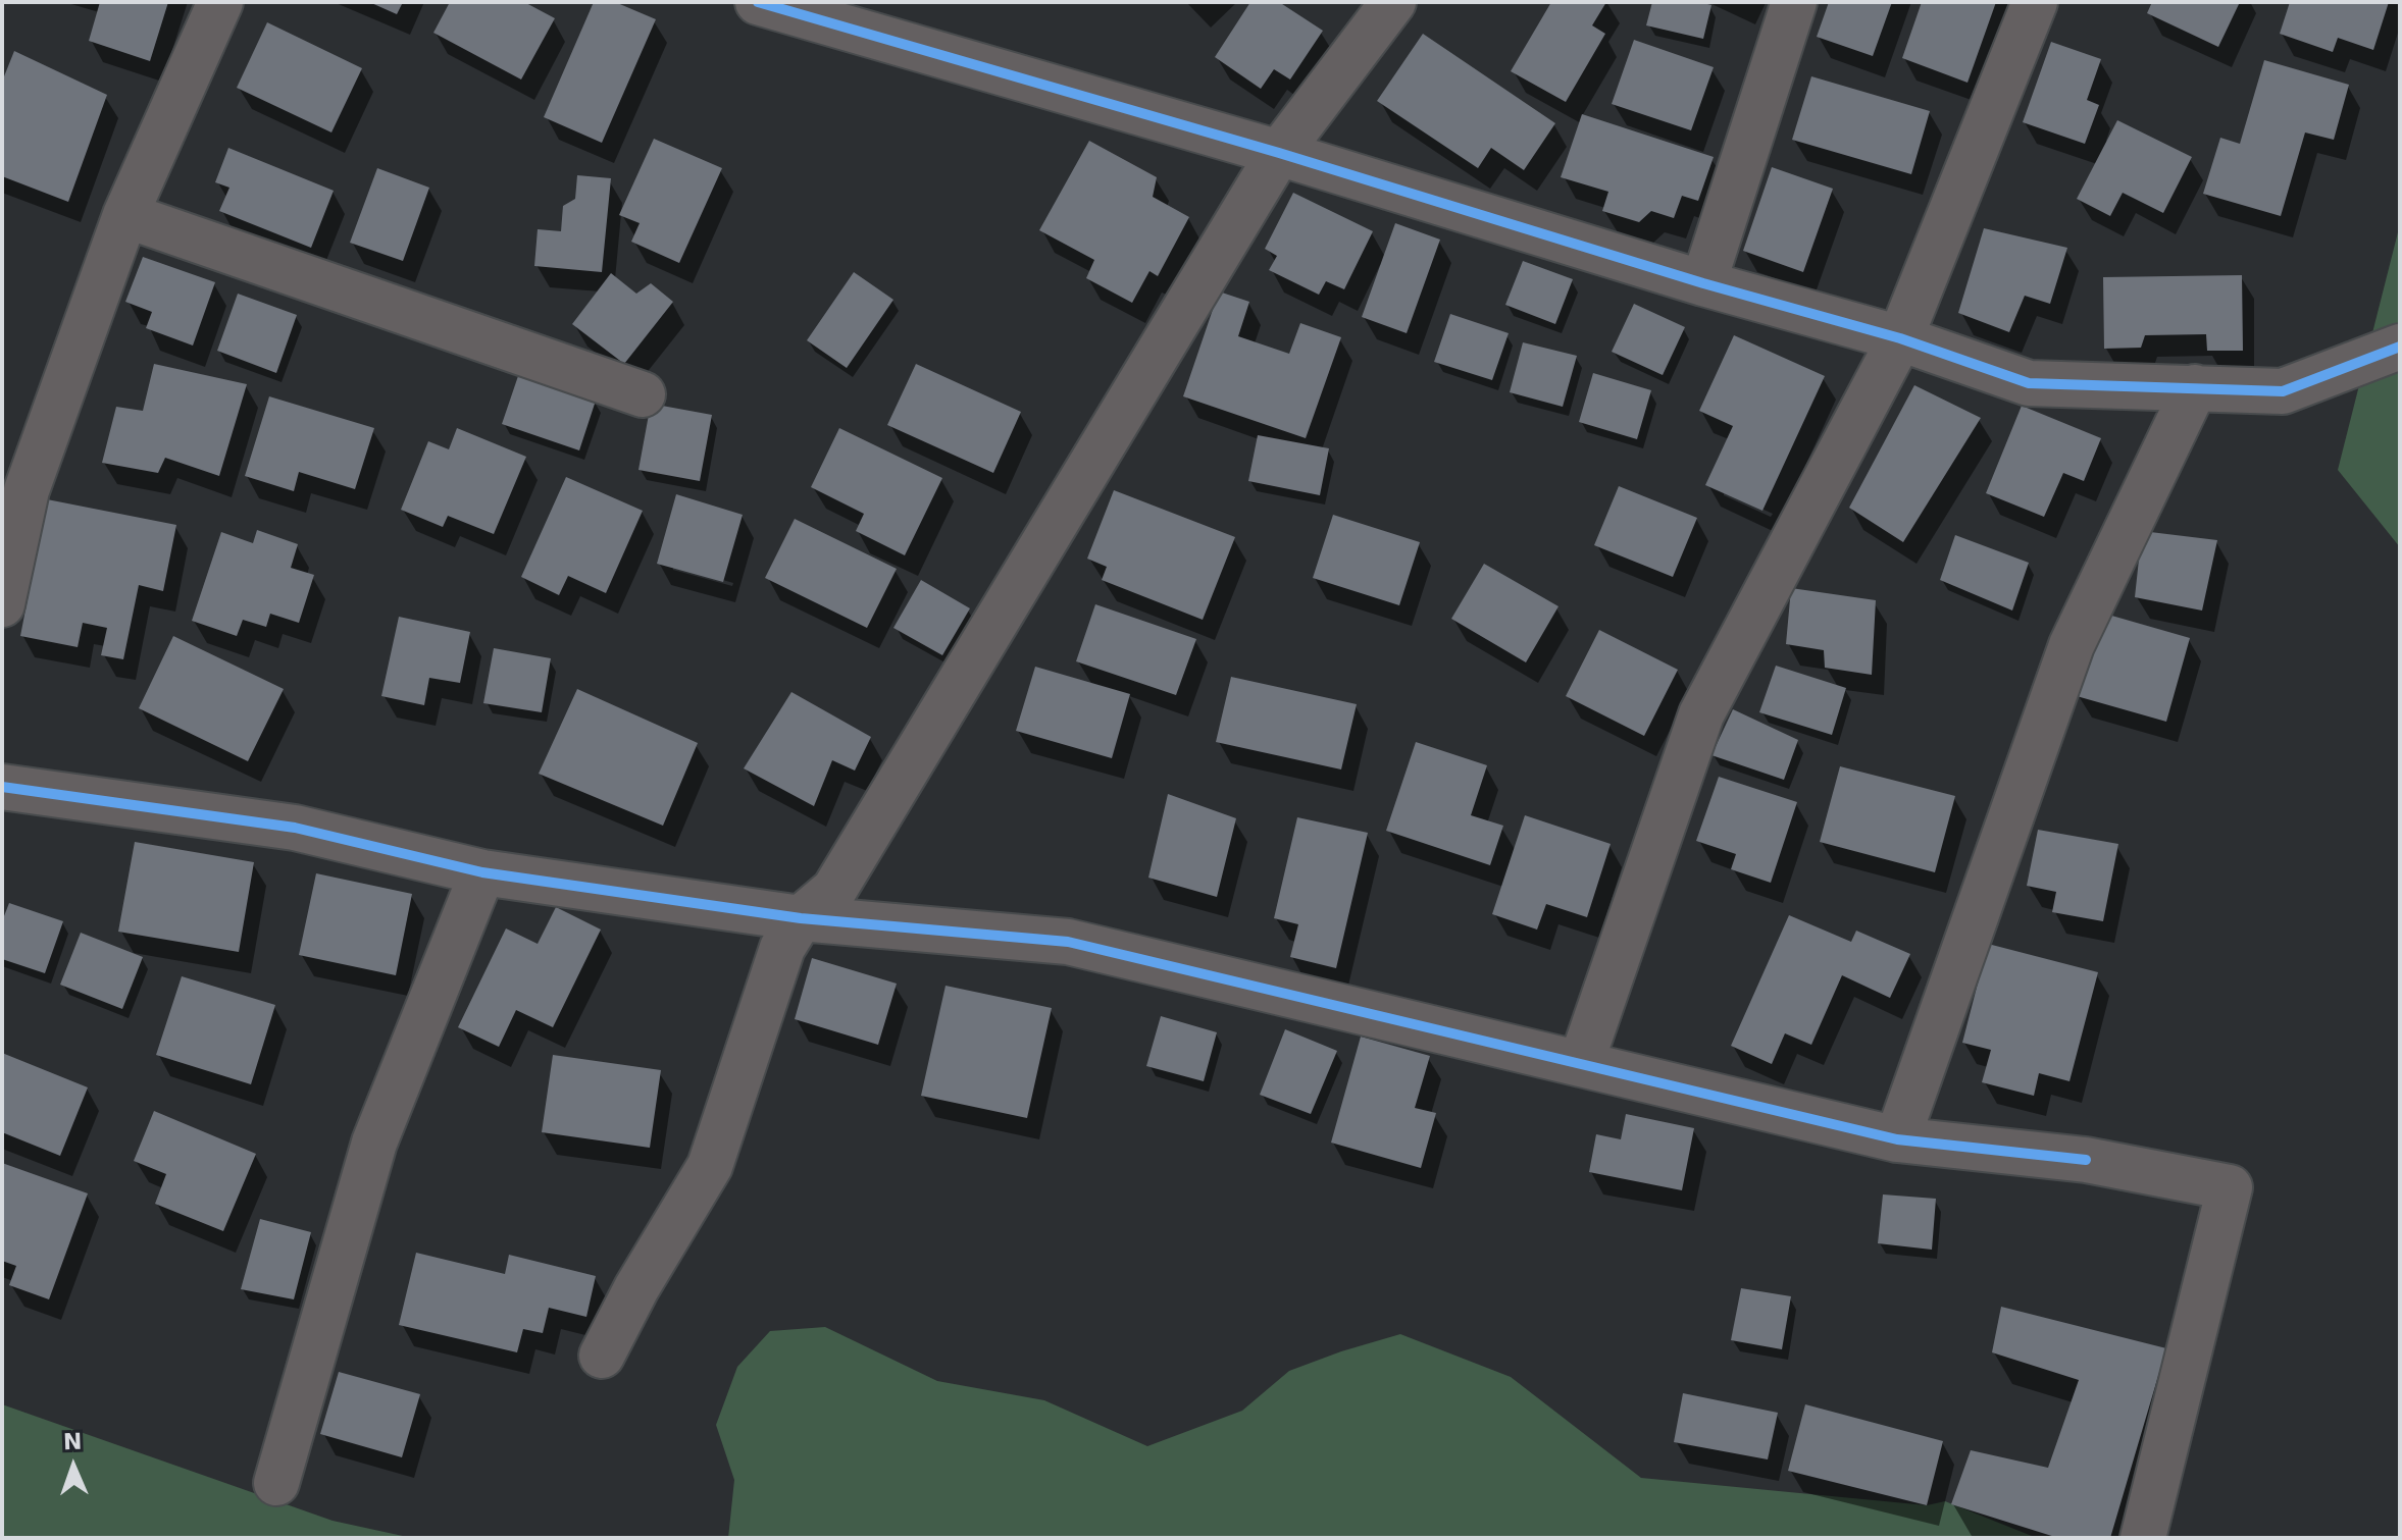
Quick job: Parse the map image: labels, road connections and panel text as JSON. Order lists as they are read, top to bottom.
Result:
{
  "north": "top"
}
